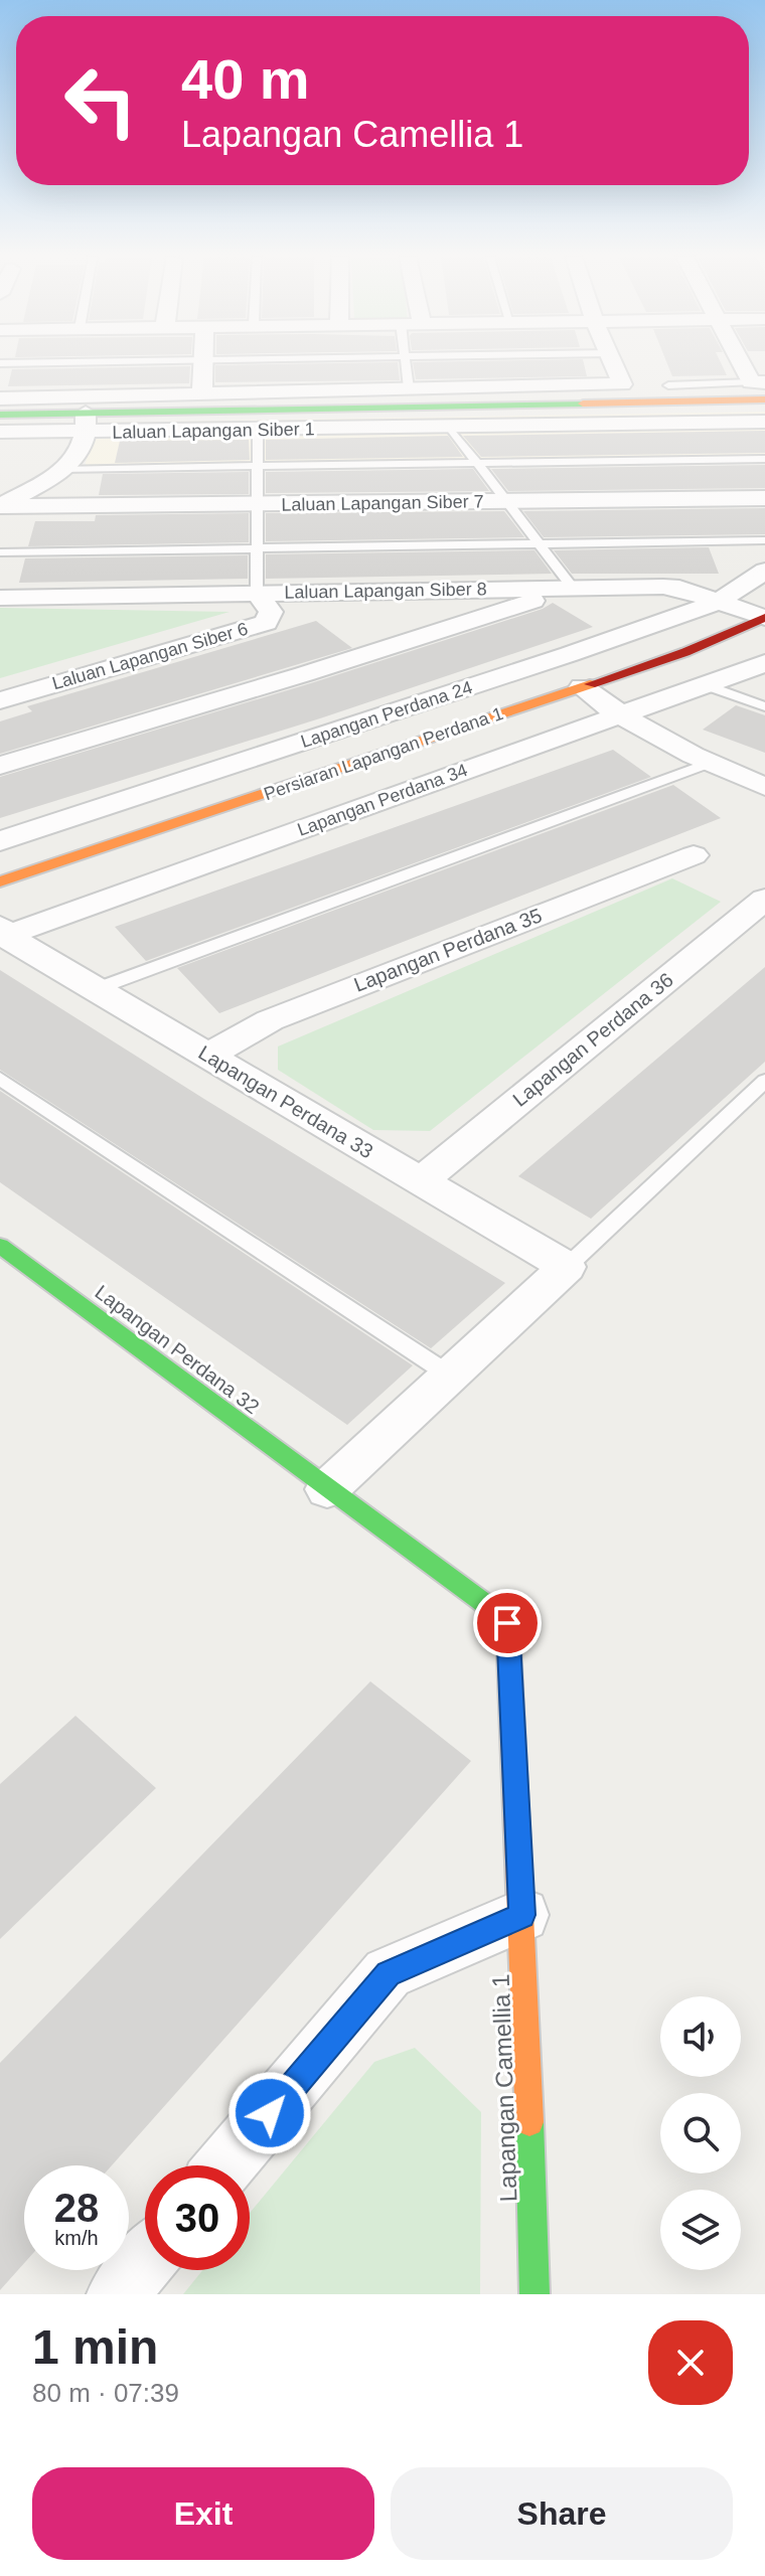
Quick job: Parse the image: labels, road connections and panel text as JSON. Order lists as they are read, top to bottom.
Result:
{
  "streets": {
    "street": [
      "Laluan Lapangan Siber 1",
      "Laluan Lapangan Siber 7",
      "Laluan Lapangan Siber 8",
      "Laluan Lapangan Siber 6",
      "Lapangan Perdana 24",
      "Persiaran Lapangan Perdana 1",
      "Lapangan Perdana 34",
      "Lapangan Perdana 35",
      "Lapangan Perdana 36",
      "Lapangan Perdana 33",
      "Lapangan Perdana 32",
      "Lapangan Camellia 1"
    ]
  },
  "crossings": [
    ["Laluan Lapangan Siber 8", "Laluan Lapangan Siber 6"],
    ["Laluan Lapangan Siber 8", "Lapangan Perdana 24"],
    ["Laluan Lapangan Siber 8", "Persiaran Lapangan Perdana 1"],
    ["Lapangan Perdana 34", "Lapangan Perdana 33"],
    ["Lapangan Perdana 35", "Lapangan Perdana 33"],
    ["Lapangan Perdana 36", "Lapangan Perdana 33"],
    ["Lapangan Perdana 32", "Lapangan Camellia 1"]
  ],
  "page": {
    "turn": ["40 m", "Lapangan Camellia 1"],
    "speed": "28 km/h",
    "limit": "30",
    "heading": ["1 min", "80 m · 07:39"],
    "buttons": ["Exit", "Share"]
  }
}
